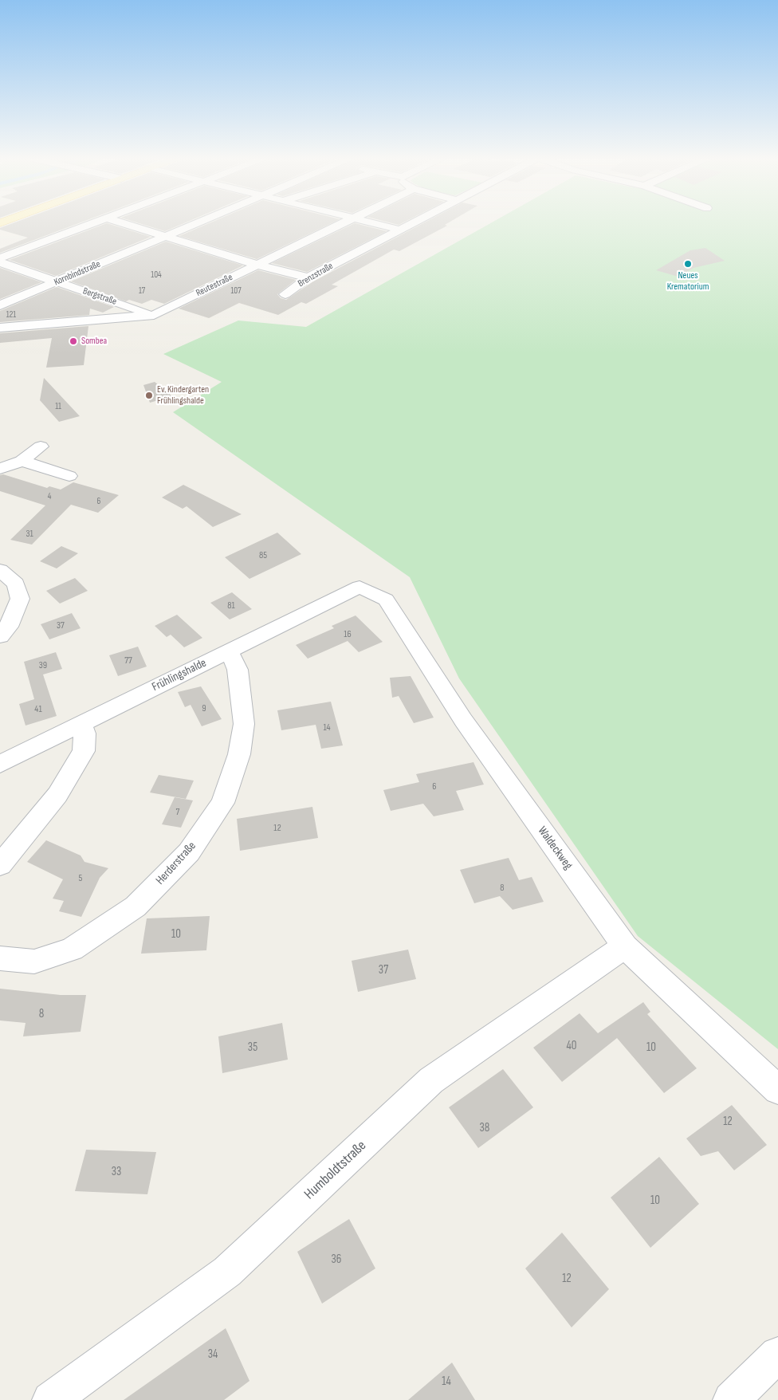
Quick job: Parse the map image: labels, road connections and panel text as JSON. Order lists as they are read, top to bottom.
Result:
{
  "streets": {
    "street": [
      "Kornbindstraße",
      "Brenzstraße",
      "Reutestraße",
      "Bergstraße",
      "Frühlingshalde",
      "Waldeckweg",
      "Herderstraße",
      "Humboldtstraße"
    ]
  },
  "crossings": [
    ["Kornbindstraße", "Bergstraße"],
    ["Reutestraße", "Bergstraße"],
    ["Frühlingshalde", "Waldeckweg"],
    ["Frühlingshalde", "Herderstraße"],
    ["Waldeckweg", "Humboldtstraße"]
  ],
  "places": ["Neues Krematorium", "Sombea", "Ev. Kindergarten Frühlingshalde"],
  "house_numbers": [
    "104",
    "17",
    "107",
    "121",
    "11",
    "4",
    "6",
    "31",
    "85",
    "81",
    "37",
    "16",
    "77",
    "39",
    "9",
    "41",
    "14",
    "6",
    "7",
    "12",
    "5",
    "8",
    "10",
    "37",
    "8",
    "40",
    "35",
    "10",
    "12",
    "38",
    "33",
    "10",
    "36",
    "12",
    "34",
    "14"
  ]
}
